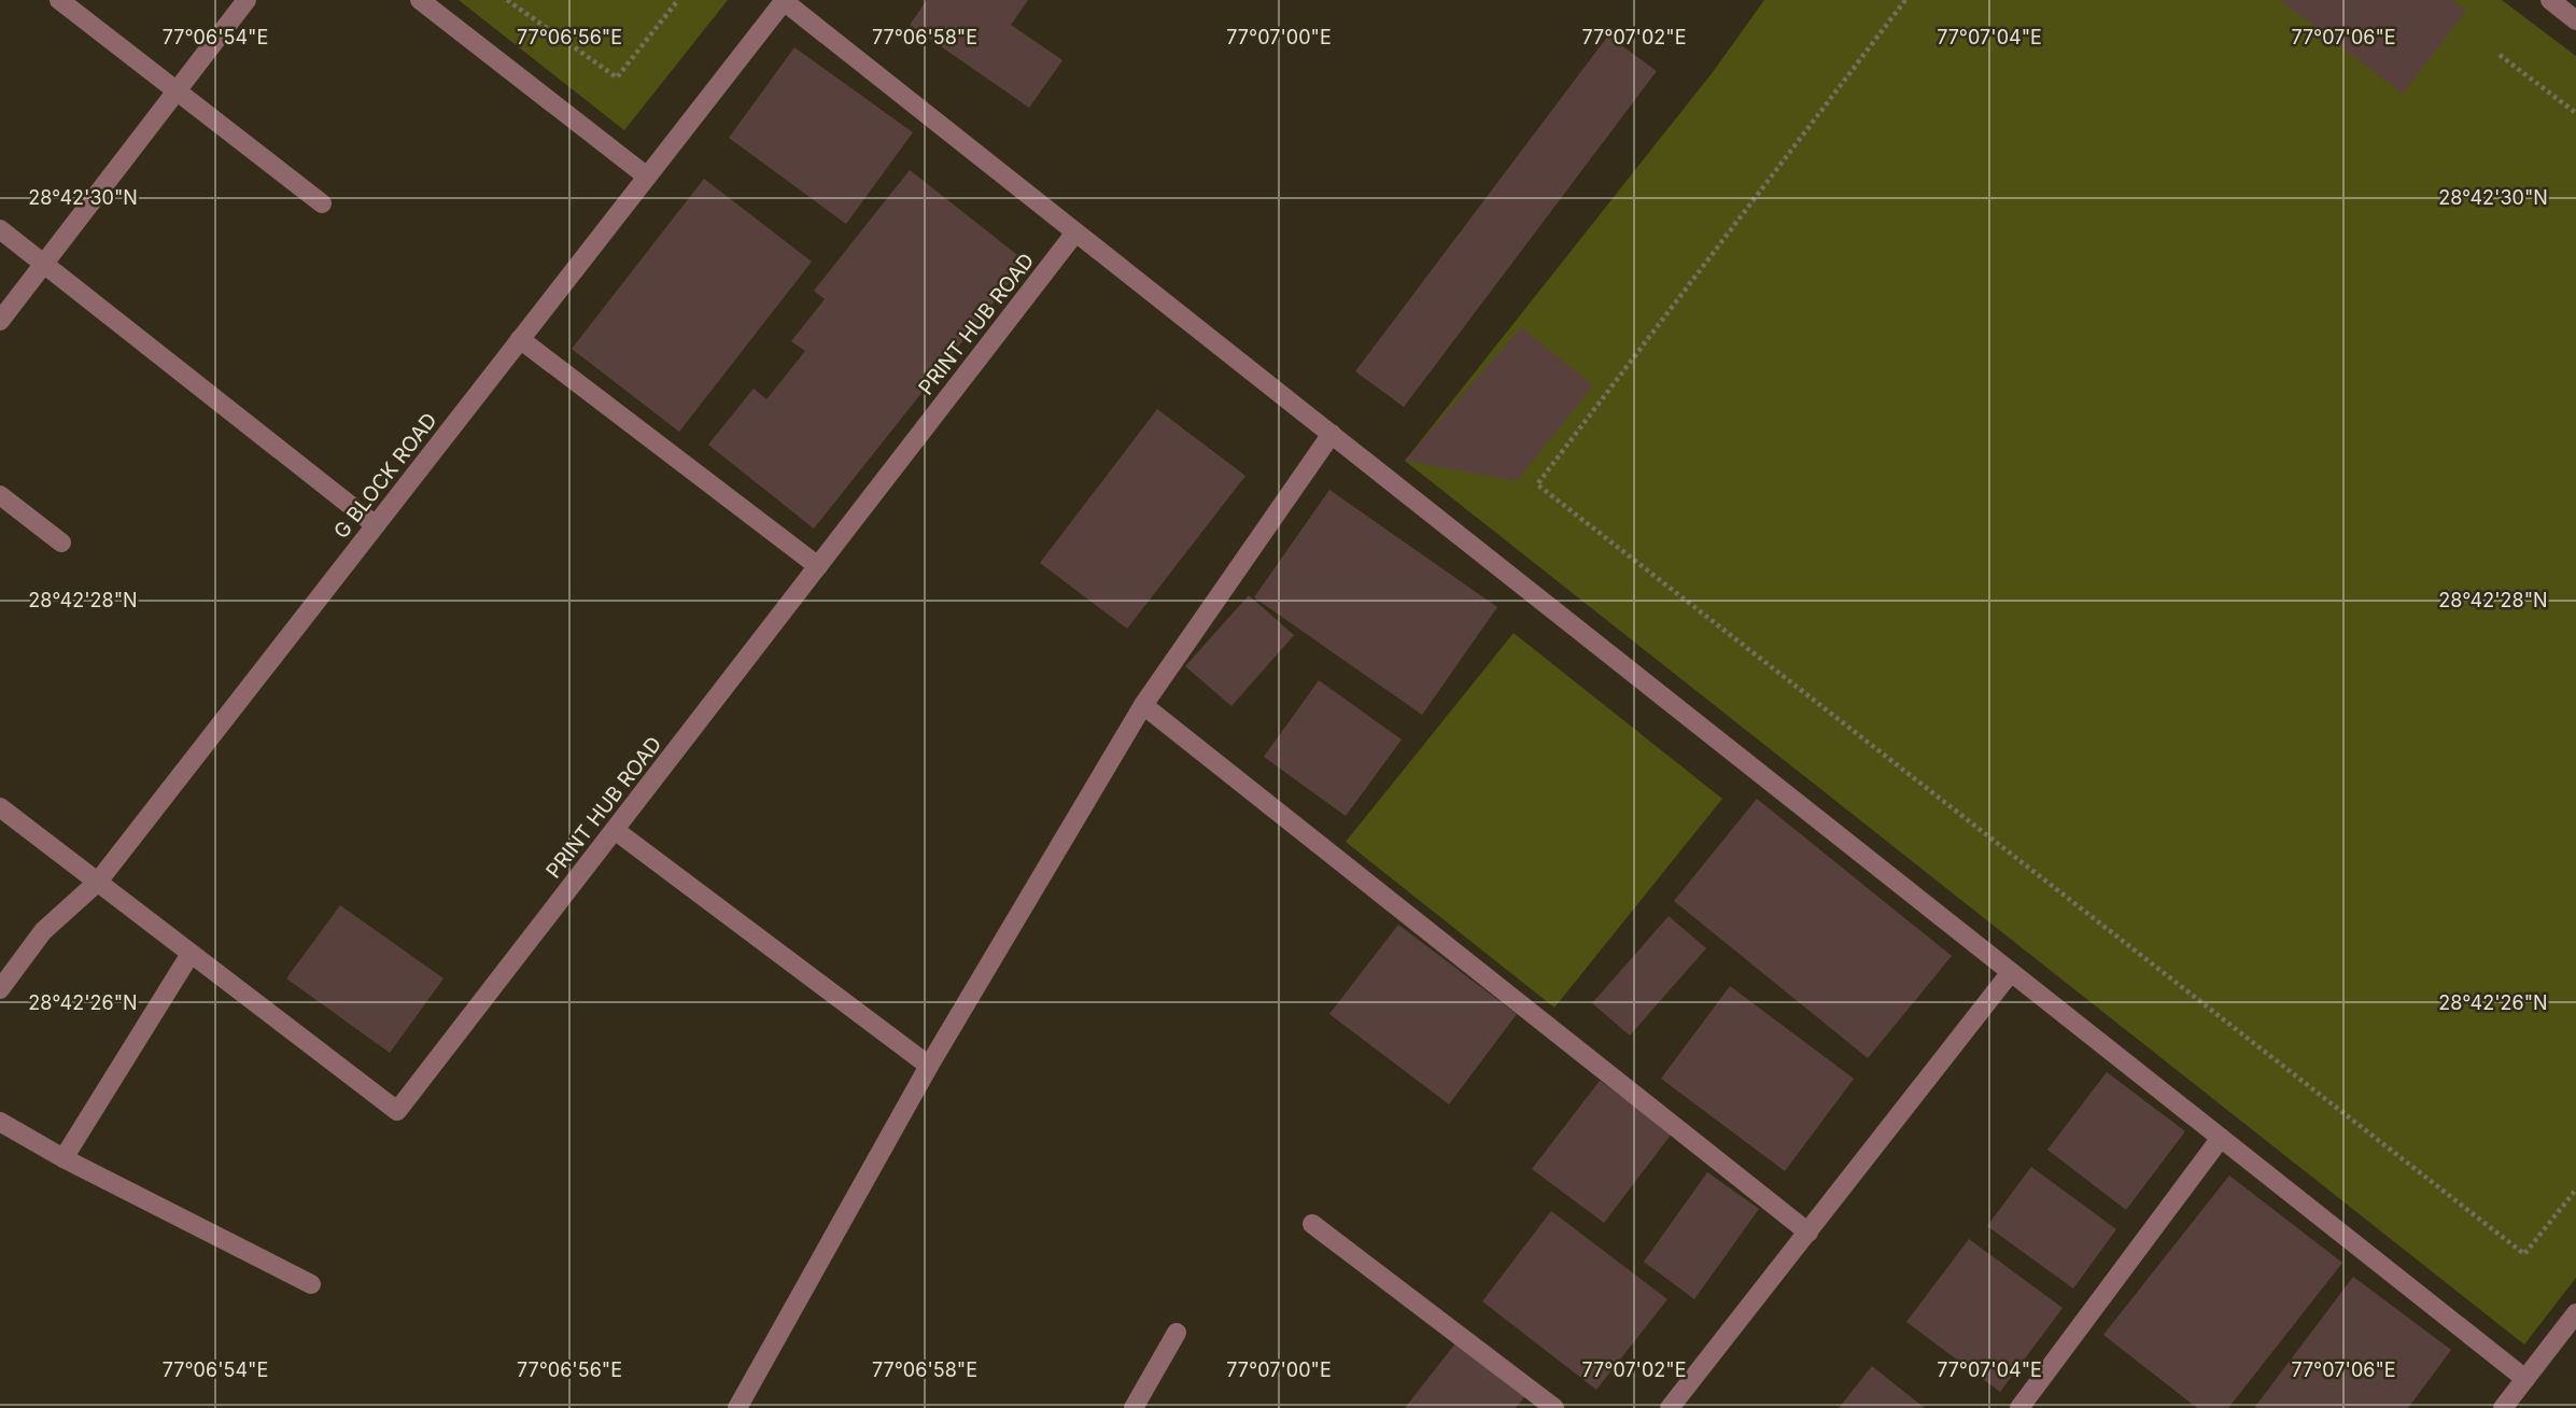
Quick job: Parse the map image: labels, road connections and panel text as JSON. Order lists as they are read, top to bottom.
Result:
{
  "streets": {
    "street": ["PRINT HUB ROAD", "G BLOCK ROAD"]
  },
  "crossings": [
    ["PRINT HUB ROAD", "G BLOCK ROAD"]
  ],
  "coordinates": [
    "77°06'54\"E",
    "77°06'56\"E",
    "77°06'58\"E",
    "77°07'00\"E",
    "77°07'02\"E",
    "77°07'04\"E",
    "77°07'06\"E",
    "28°42'30\"N",
    "28°42'28\"N",
    "28°42'26\"N"
  ]
}
